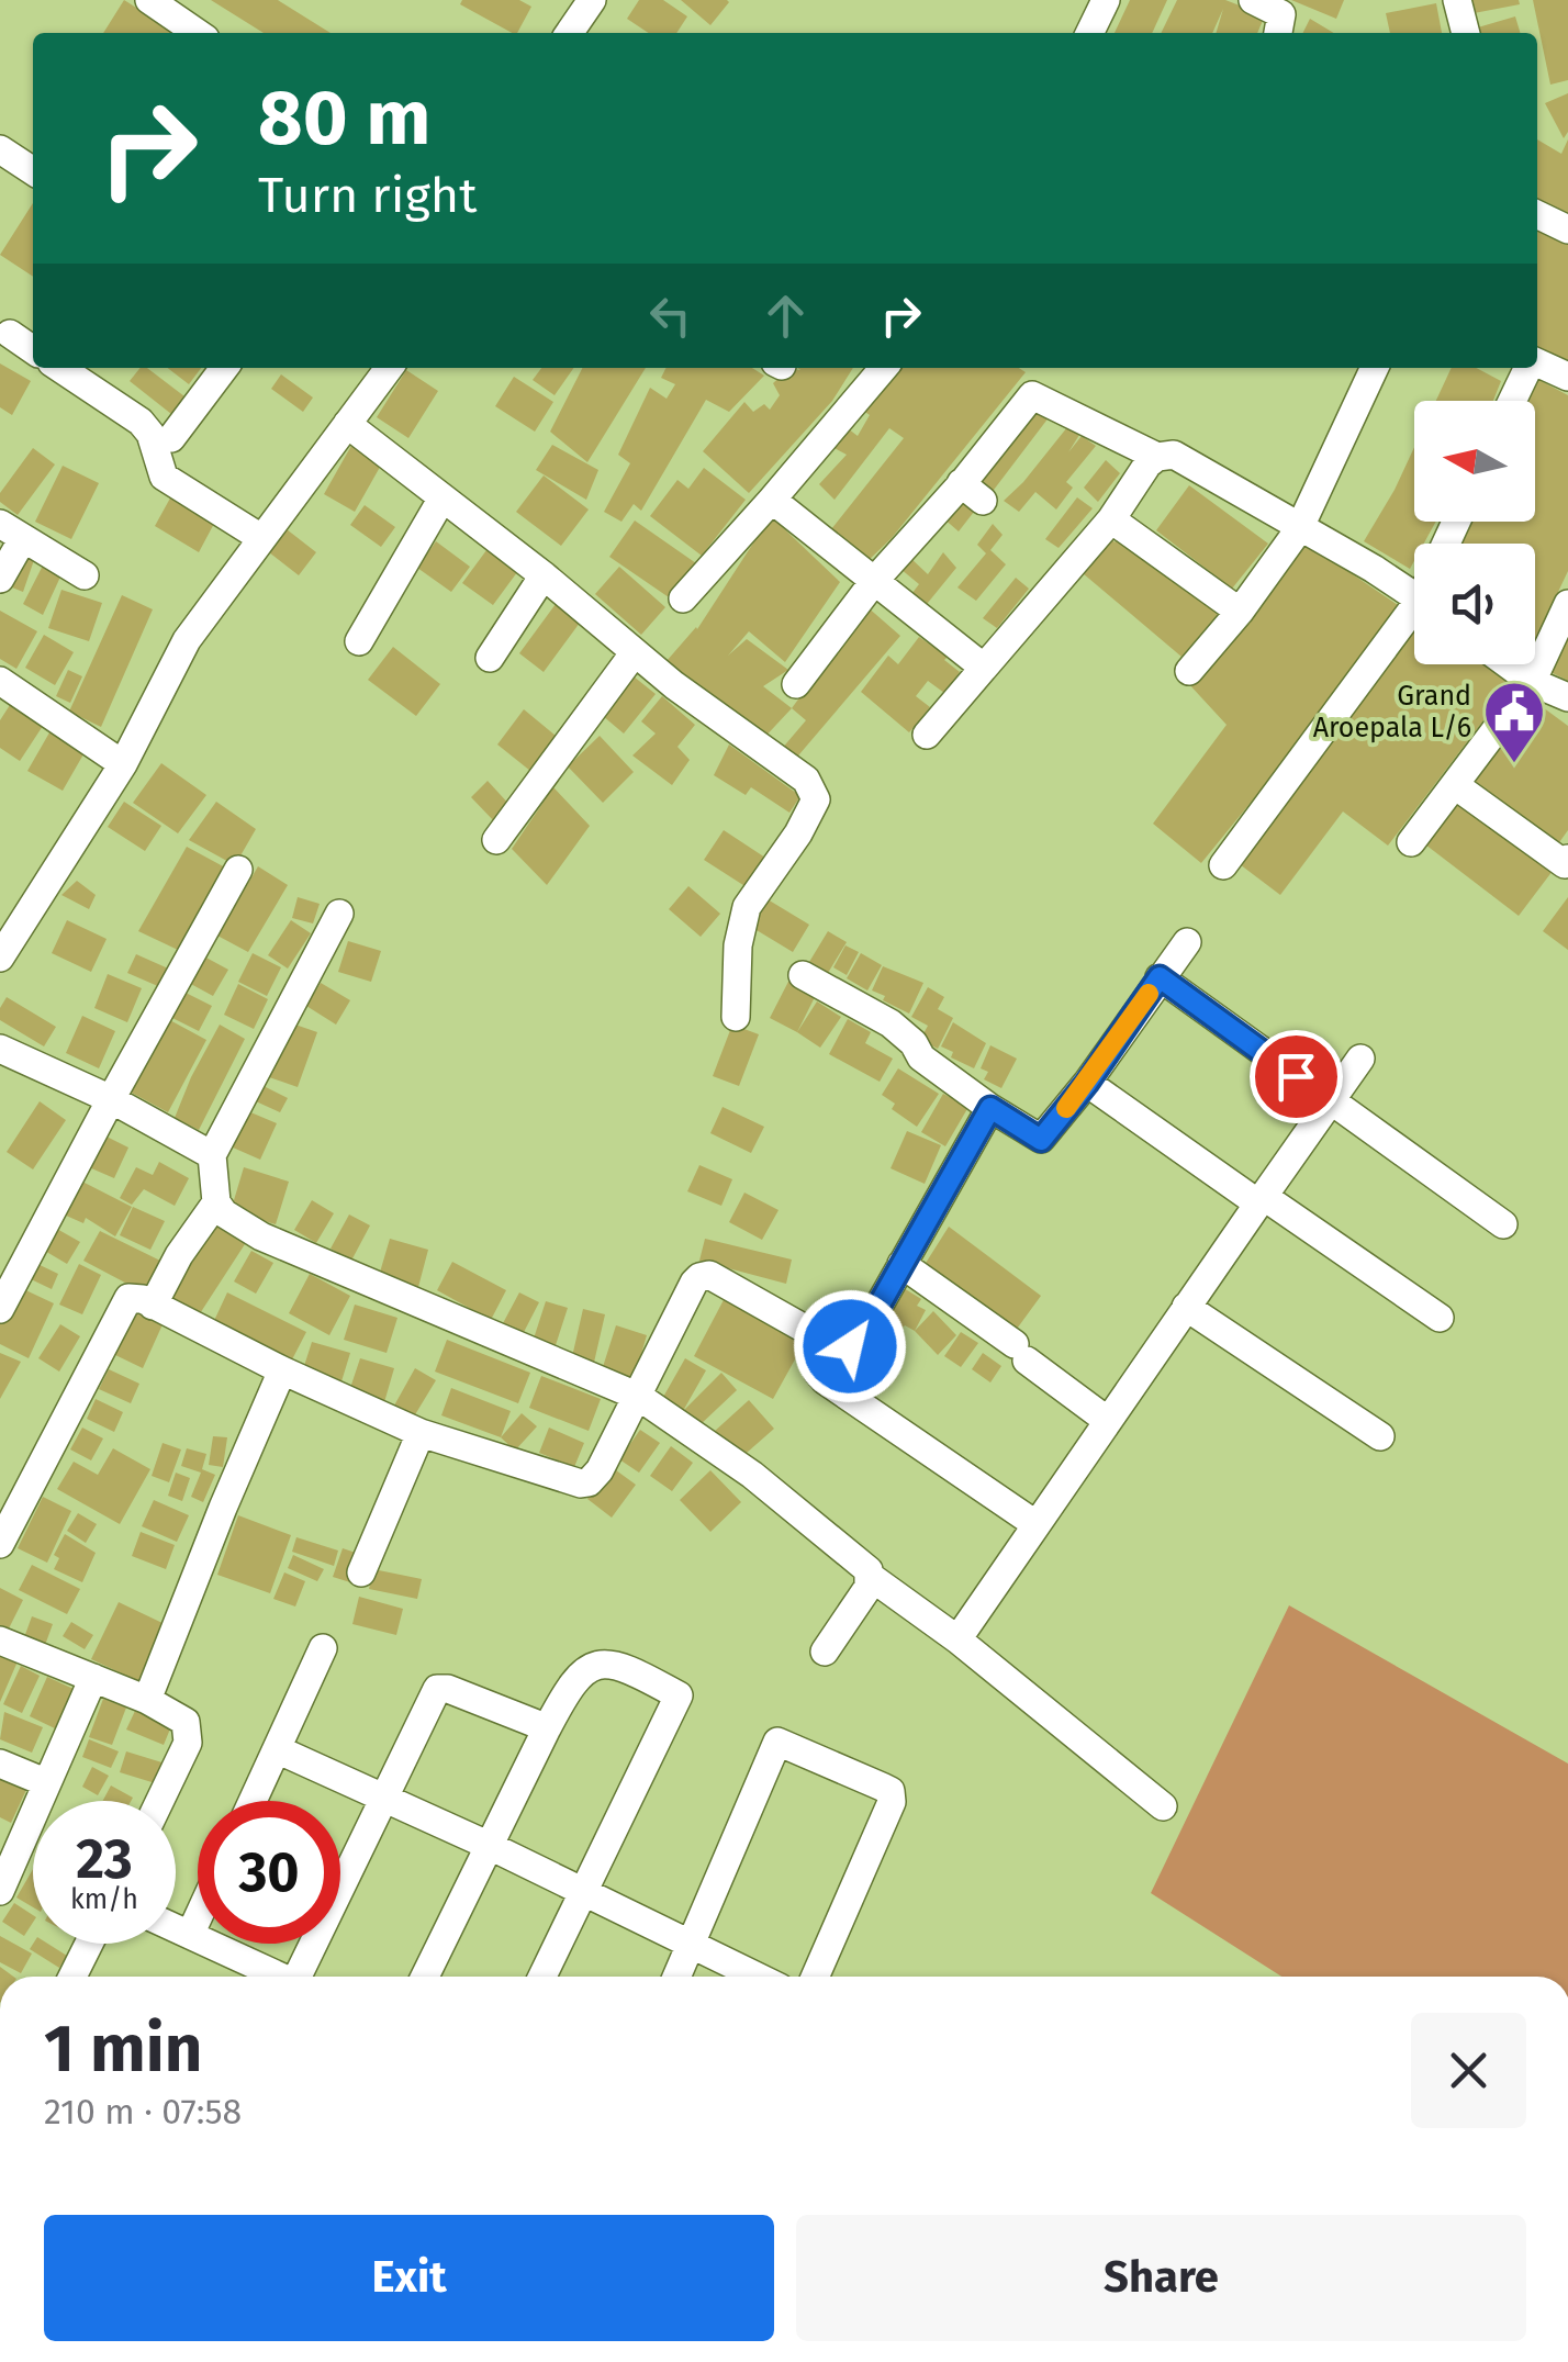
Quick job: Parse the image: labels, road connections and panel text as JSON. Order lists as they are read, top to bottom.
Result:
{
  "places": {
    "public building": ["Grand Aroepala L/6"]
  },
  "north": "left",
  "page": {
    "turn": ["80 m", "Turn right"],
    "speed": "23 km/h",
    "limit": "30",
    "heading": ["1 min", "210 m · 07:58"],
    "buttons": ["Exit", "Share"]
  }
}
